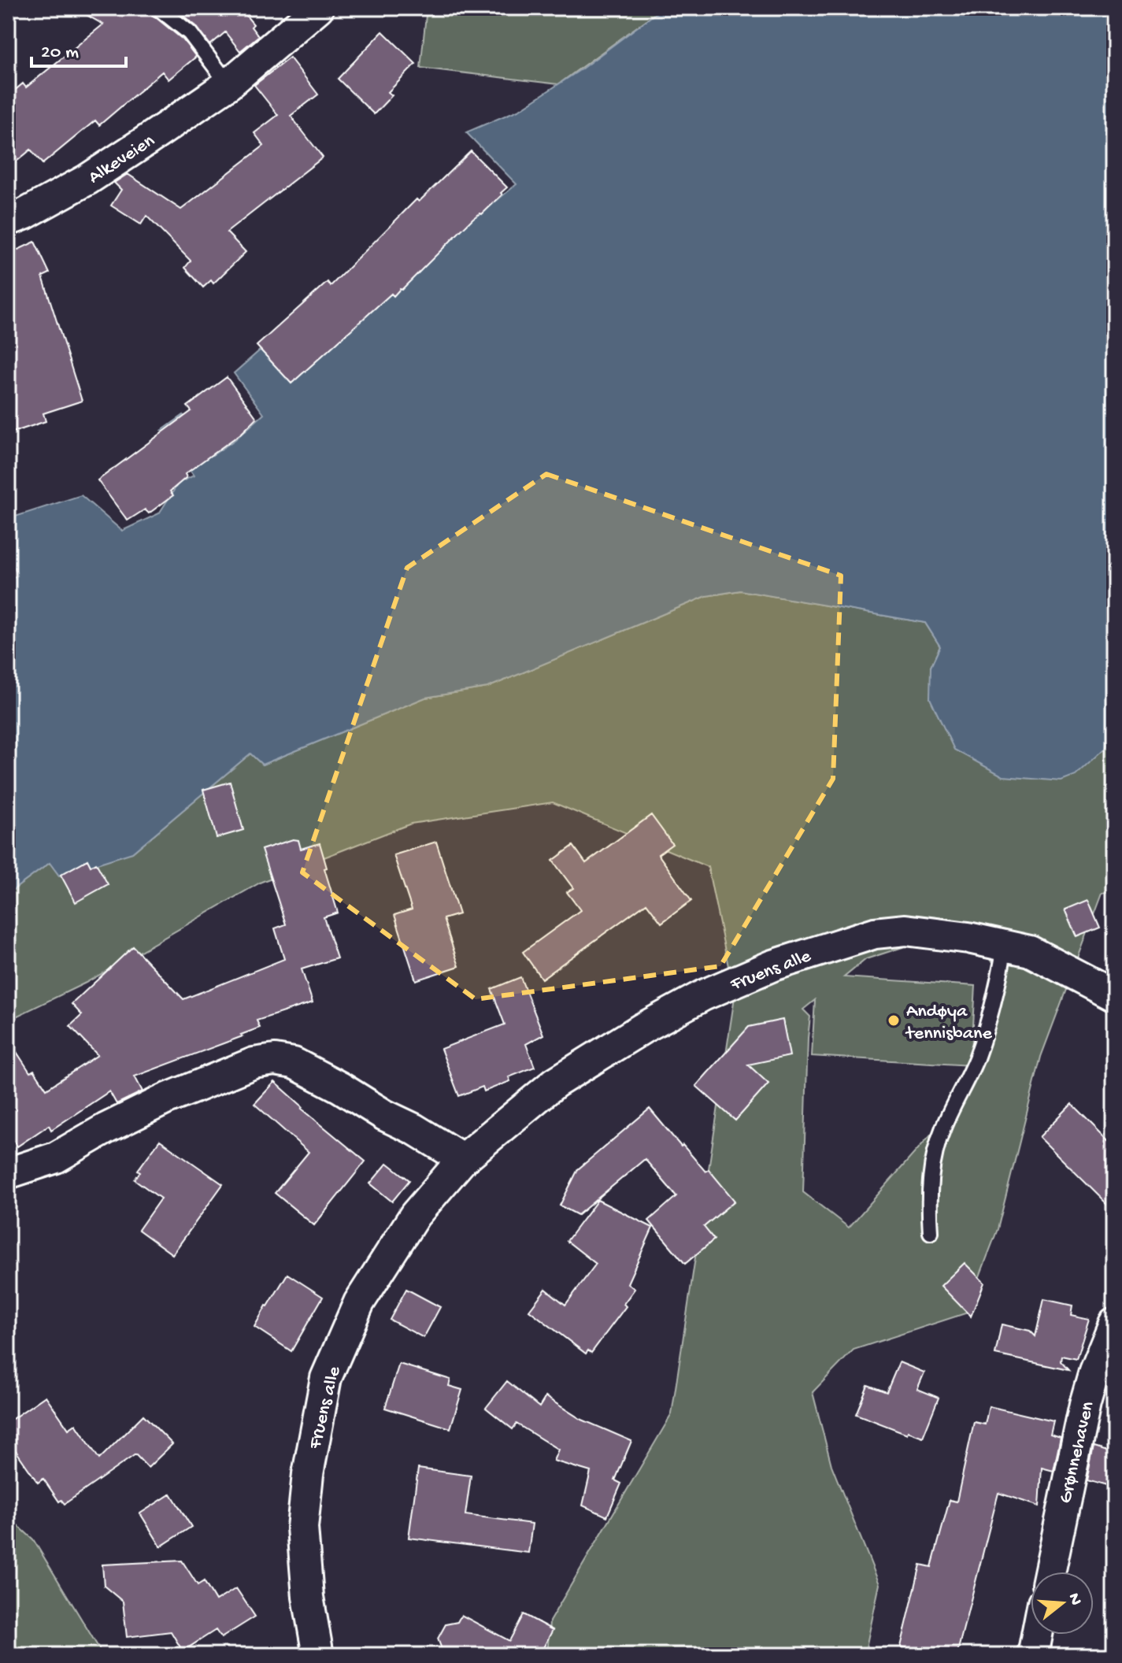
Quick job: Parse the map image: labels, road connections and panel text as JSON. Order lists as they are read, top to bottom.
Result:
{
  "streets": {
    "street": ["Alkeveien", "Fruens alle", "Grønnehaven"]
  },
  "places": ["Andøya tennisbane"],
  "scale_bar": "20 m",
  "north": "right"
}
